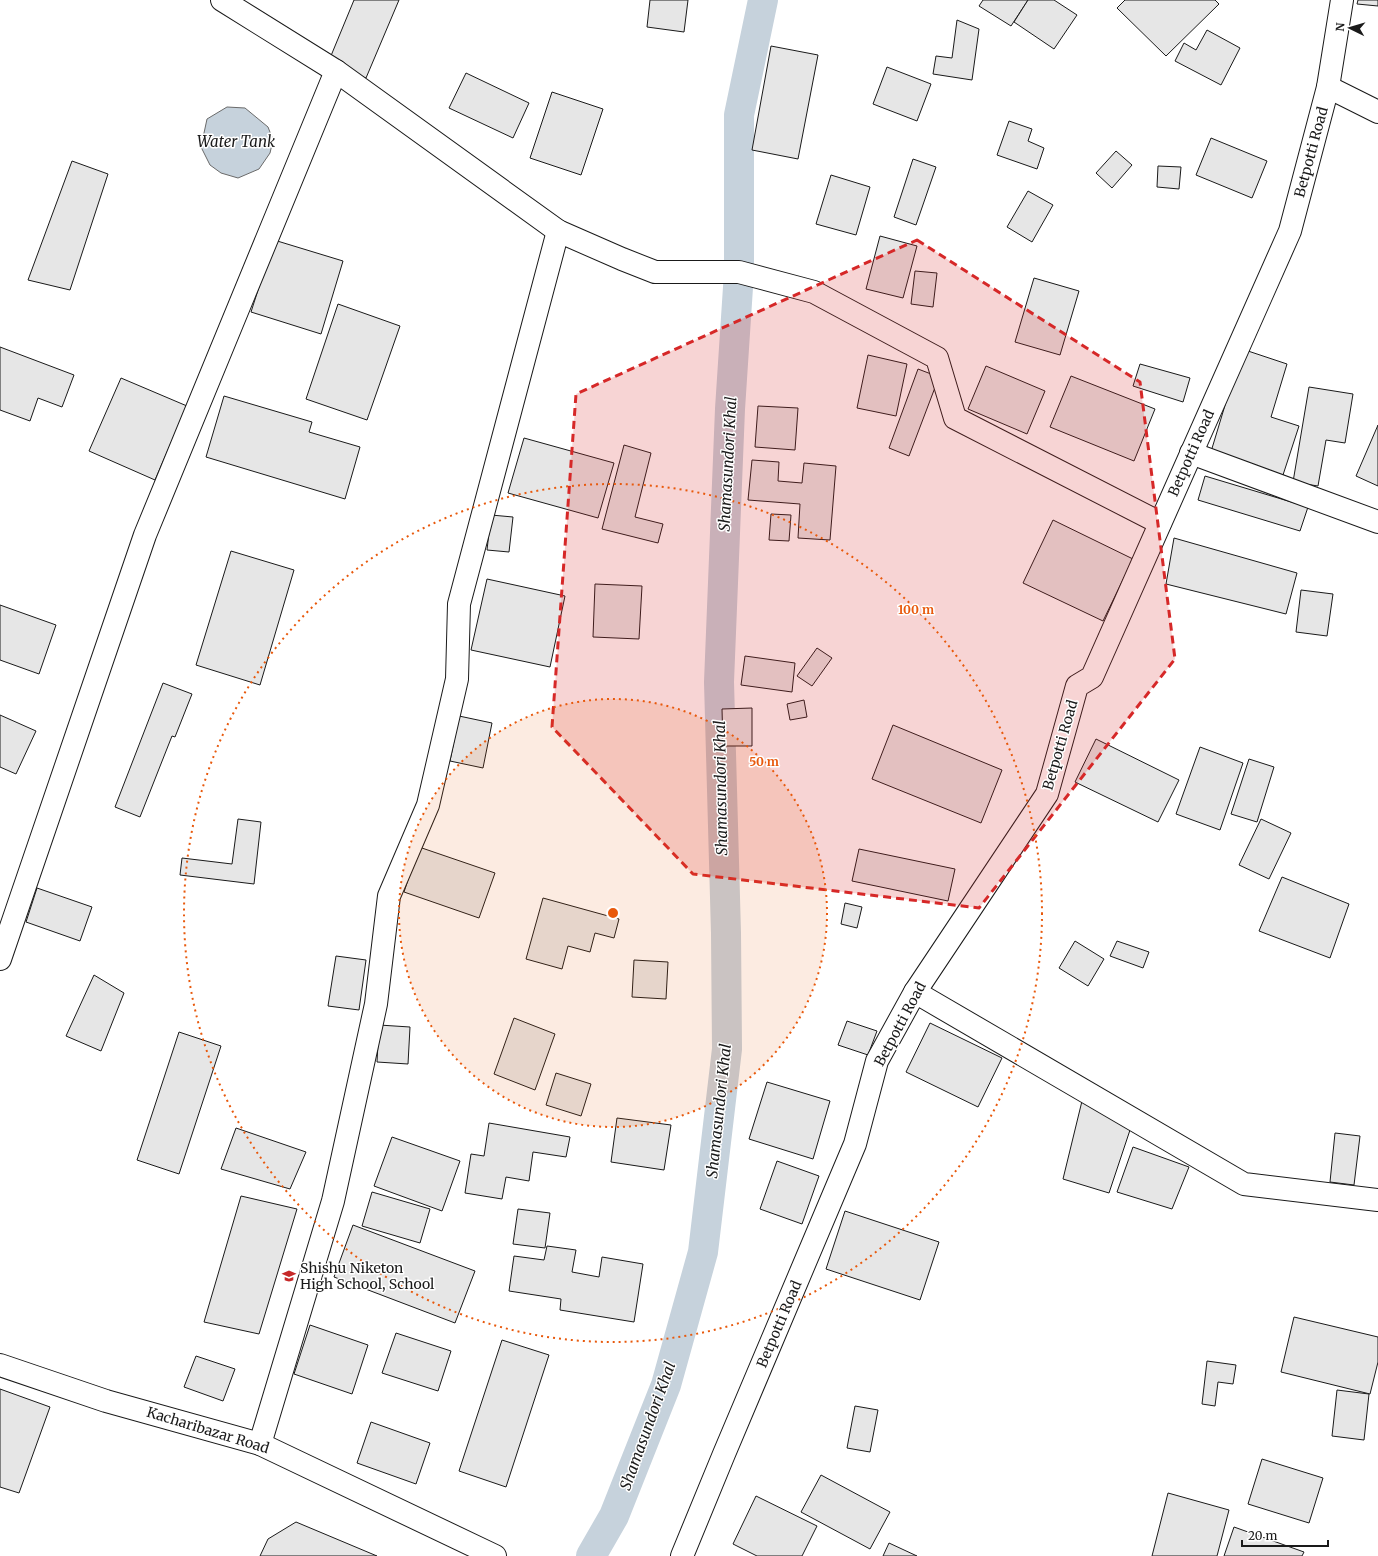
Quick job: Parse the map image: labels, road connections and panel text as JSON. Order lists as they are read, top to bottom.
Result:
{
  "streets": {
    "street": ["Betpotti Road", "Kacharibazar Road"]
  },
  "water": ["Water Tank", "Shamasundori Khal"],
  "places": {
    "school or university": ["Shishu Niketon High School, School"]
  },
  "scale_bar": "20 m",
  "north": "left",
  "rings": ["100 m", "50 m"]
}
